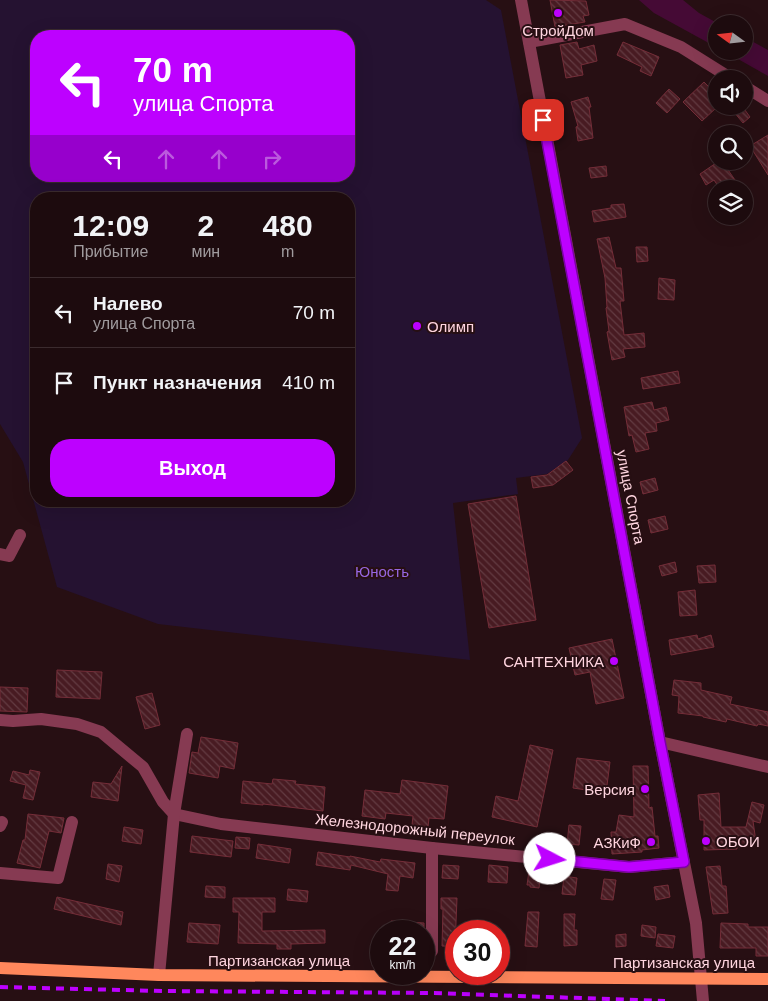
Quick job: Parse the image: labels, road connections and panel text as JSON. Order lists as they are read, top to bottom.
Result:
{
  "streets": {
    "main road": ["Партизанская улица"],
    "street": ["улица Спорта", "Железнодорожный переулок"]
  },
  "crossings": [
    ["улица Спорта", "Железнодорожный переулок"],
    ["улица Спорта", "Партизанская улица"]
  ],
  "parks": ["Юность"],
  "places": [
    "СтройДом",
    "Олимп",
    "САНТЕХНИКА",
    "Версия",
    "ОБОИ",
    "АЗКиФ"
  ],
  "north": "left",
  "page": {
    "turn": ["70 m", "улица Спорта"],
    "eta": [
      "12:09",
      "Прибытие",
      "2",
      "мин",
      "480",
      "m"
    ],
    "list": [
      {
        "name": "Налево",
        "note": "улица Спорта",
        "value": "70 m"
      },
      {
        "name": "Пункт назначения",
        "value": "410 m"
      }
    ],
    "buttons": "Выход",
    "speed": "22 km/h",
    "limit": "30"
  }
}
